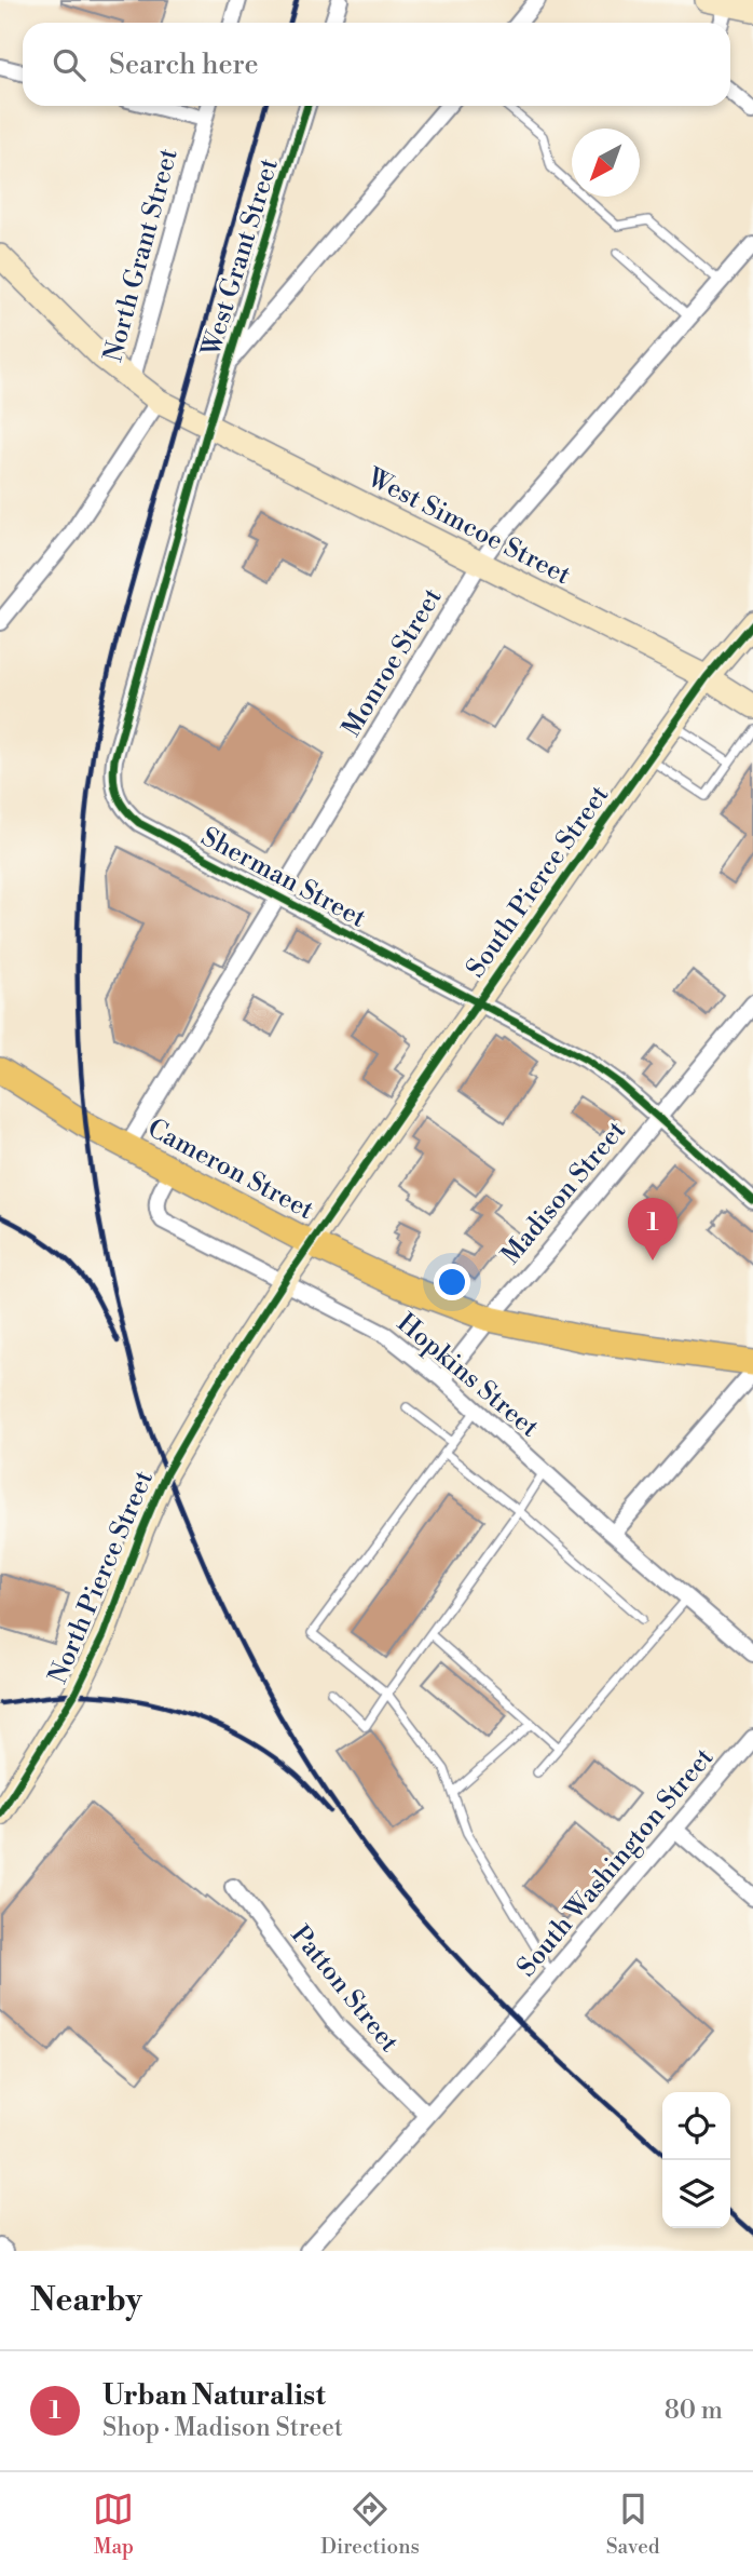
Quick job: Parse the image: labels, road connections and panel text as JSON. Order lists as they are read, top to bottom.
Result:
{
  "streets": {
    "main road": ["Cameron Street"],
    "street": [
      "North Grant Street",
      "West Grant Street",
      "West Simcoe Street",
      "Monroe Street",
      "Sherman Street",
      "South Pierce Street",
      "Madison Street",
      "Hopkins Street",
      "North Pierce Street",
      "South Washington Street",
      "Patton Street"
    ]
  },
  "crossings": [
    ["North Grant Street", "West Simcoe Street"],
    ["West Grant Street", "West Simcoe Street"],
    ["West Grant Street", "Sherman Street"],
    ["West Simcoe Street", "Monroe Street"],
    ["West Simcoe Street", "Sherman Street"],
    ["West Simcoe Street", "South Pierce Street"],
    ["Monroe Street", "Sherman Street"],
    ["Monroe Street", "Cameron Street"],
    ["Sherman Street", "South Pierce Street"],
    ["Sherman Street", "Madison Street"],
    ["South Pierce Street", "Cameron Street"],
    ["South Pierce Street", "North Pierce Street"],
    ["Cameron Street", "Madison Street"],
    ["Cameron Street", "Hopkins Street"],
    ["Cameron Street", "North Pierce Street"],
    ["Madison Street", "Hopkins Street"],
    ["Hopkins Street", "North Pierce Street"],
    ["South Washington Street", "Patton Street"]
  ],
  "north": "bottom left",
  "page": {
    "search": "Search here",
    "pins": "1",
    "heading": "Nearby",
    "list": [
      {
        "mark": "1",
        "name": "Urban Naturalist",
        "note": "Shop · Madison Street",
        "value": "80 m"
      }
    ],
    "nav": ["Map", "Directions", "Saved"]
  }
}
